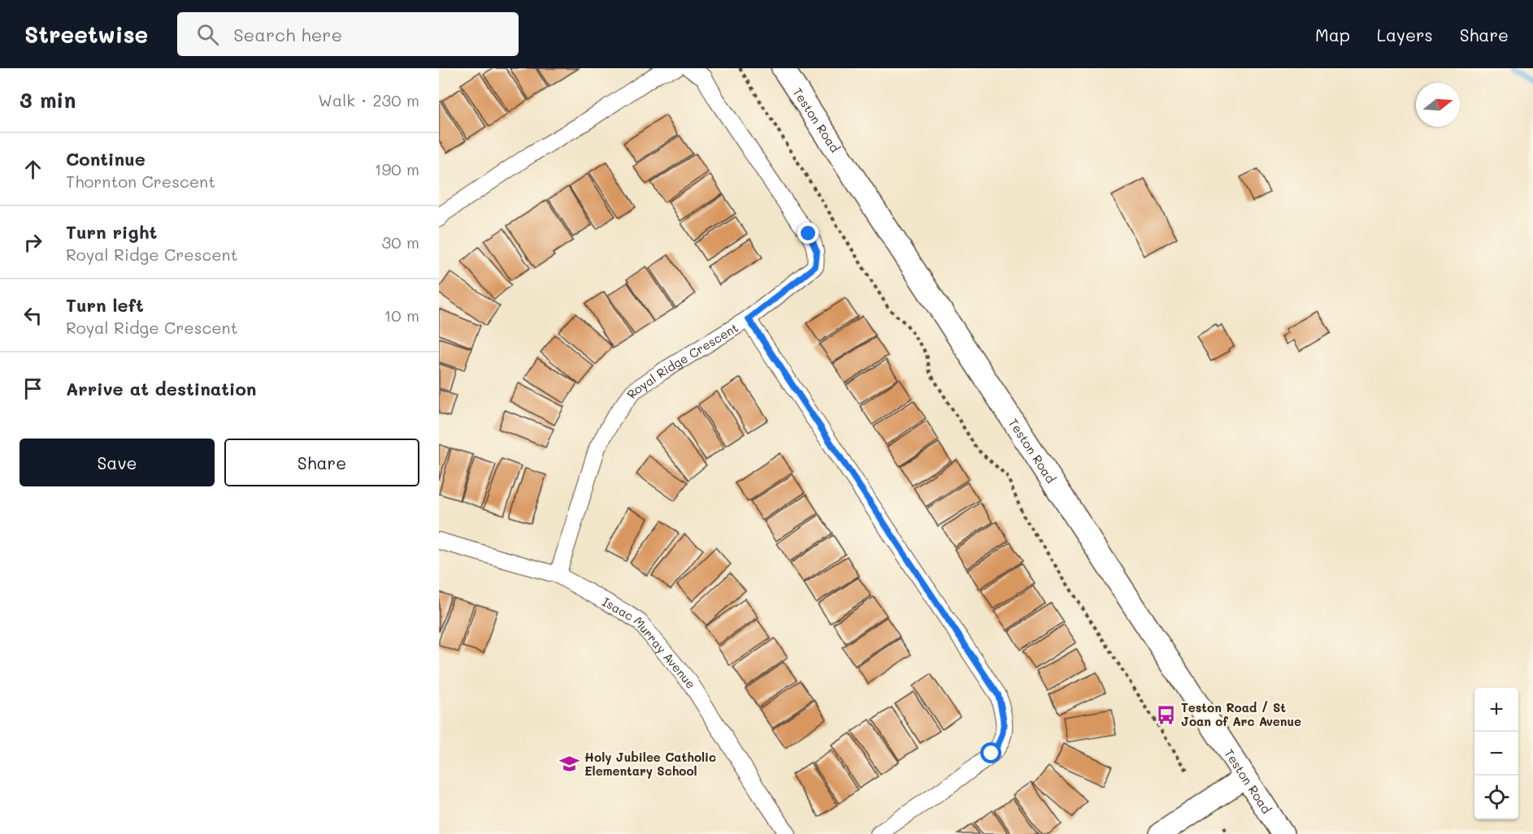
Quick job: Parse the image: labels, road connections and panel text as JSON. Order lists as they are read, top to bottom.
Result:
{
  "streets": {
    "main road": ["Teston Road"],
    "street": ["Royal Ridge Crescent", "Isaac Murray Avenue"]
  },
  "crossings": [
    ["Royal Ridge Crescent", "Isaac Murray Avenue"]
  ],
  "places": {
    "bus stop": ["Teston Road / St Joan of Arc Avenue"],
    "school or university": ["Holy Jubilee Catholic Elementary School"]
  },
  "north": "right",
  "page": {
    "header": "Streetwise",
    "search": "Search here",
    "nav": ["Map", "Layers", "Share"],
    "heading": ["3 min", "Walk · 230 m"],
    "list": [
      ["Continue", "Thornton Crescent", "190 m"],
      ["Turn right", "Royal Ridge Crescent", "30 m"],
      ["Turn left", "Royal Ridge Crescent", "10 m"],
      "Arrive at destination"
    ],
    "buttons": ["Save", "Share"],
    "map_buttons": ["+", "−"]
  }
}
